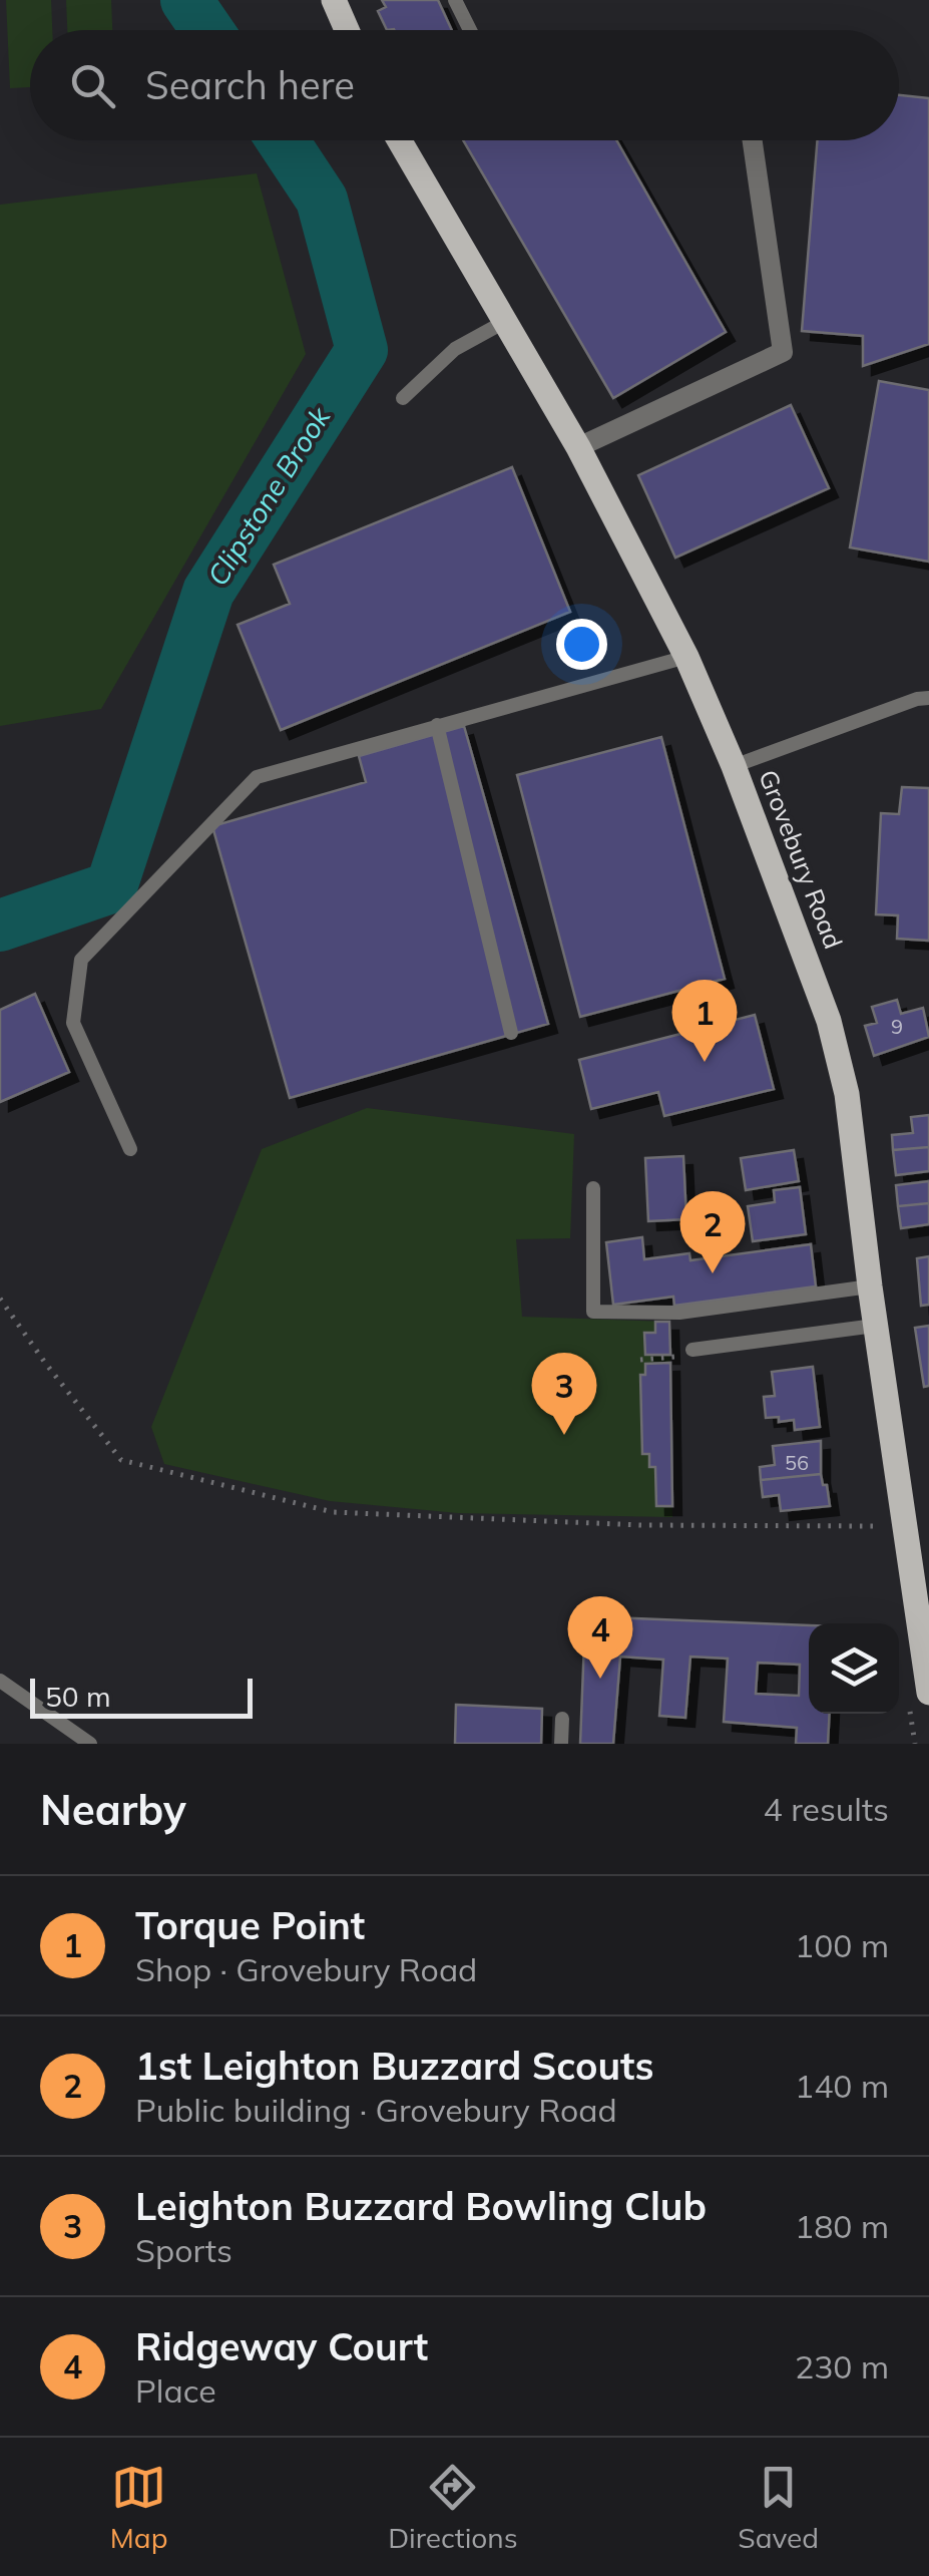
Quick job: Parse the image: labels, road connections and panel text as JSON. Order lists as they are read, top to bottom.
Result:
{
  "streets": {
    "main road": ["Grovebury Road"]
  },
  "water": ["Clipstone Brook"],
  "house_numbers": ["9", "56"],
  "scale_bar": "50 m",
  "page": {
    "search": "Search here",
    "pins": [
      "1",
      "2",
      "3",
      "4"
    ],
    "scale": "50 m",
    "heading": ["Nearby", "4 results"],
    "list": [
      {
        "mark": "1",
        "name": "Torque Point",
        "note": "Shop · Grovebury Road",
        "value": "100 m"
      },
      {
        "mark": "2",
        "name": "1st Leighton Buzzard Scouts",
        "note": "Public building · Grovebury Road",
        "value": "140 m"
      },
      {
        "mark": "3",
        "name": "Leighton Buzzard Bowling Club",
        "note": "Sports",
        "value": "180 m"
      },
      {
        "mark": "4",
        "name": "Ridgeway Court",
        "note": "Place",
        "value": "230 m"
      }
    ],
    "nav": ["Map", "Directions", "Saved"]
  }
}
